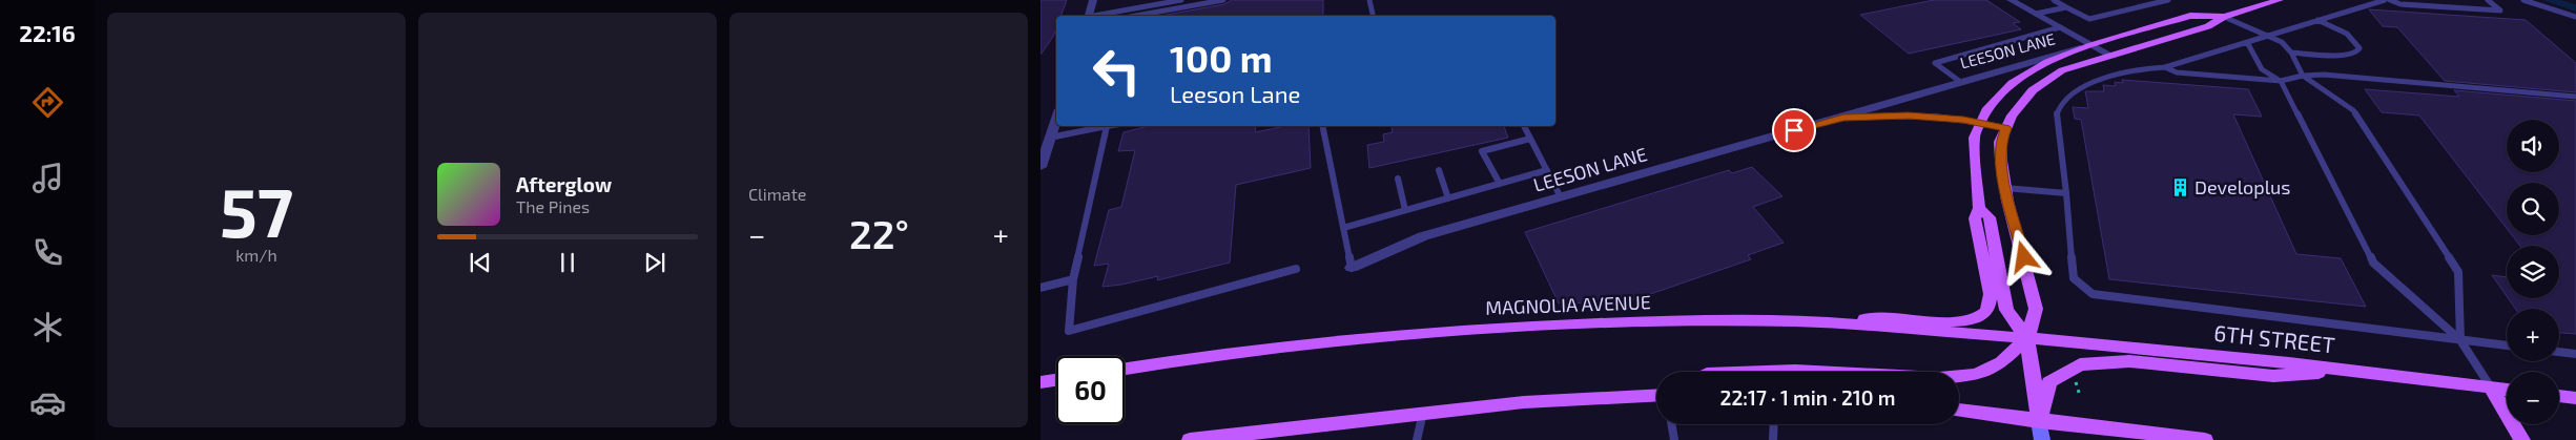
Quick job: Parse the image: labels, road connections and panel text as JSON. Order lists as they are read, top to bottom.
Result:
{
  "streets": {
    "main road": ["MAGNOLIA AVENUE", "6TH STREET"],
    "street": ["LEESON LANE"]
  },
  "crossings": [
    ["MAGNOLIA AVENUE", "6TH STREET"]
  ],
  "places": {
    "building": ["Developlus"]
  },
  "page": {
    "tabs": "22:16",
    "tile": [
      ["57", "km/h"],
      "Climate"
    ],
    "turn": ["100 m", "Leeson Lane"],
    "map_buttons": ["+", "−"],
    "song": ["Afterglow", "The Pines"],
    "heat": ["−", "22°", "+"],
    "limit": "60",
    "trip": "22:17 · 1 min · 210 m"
  }
}
